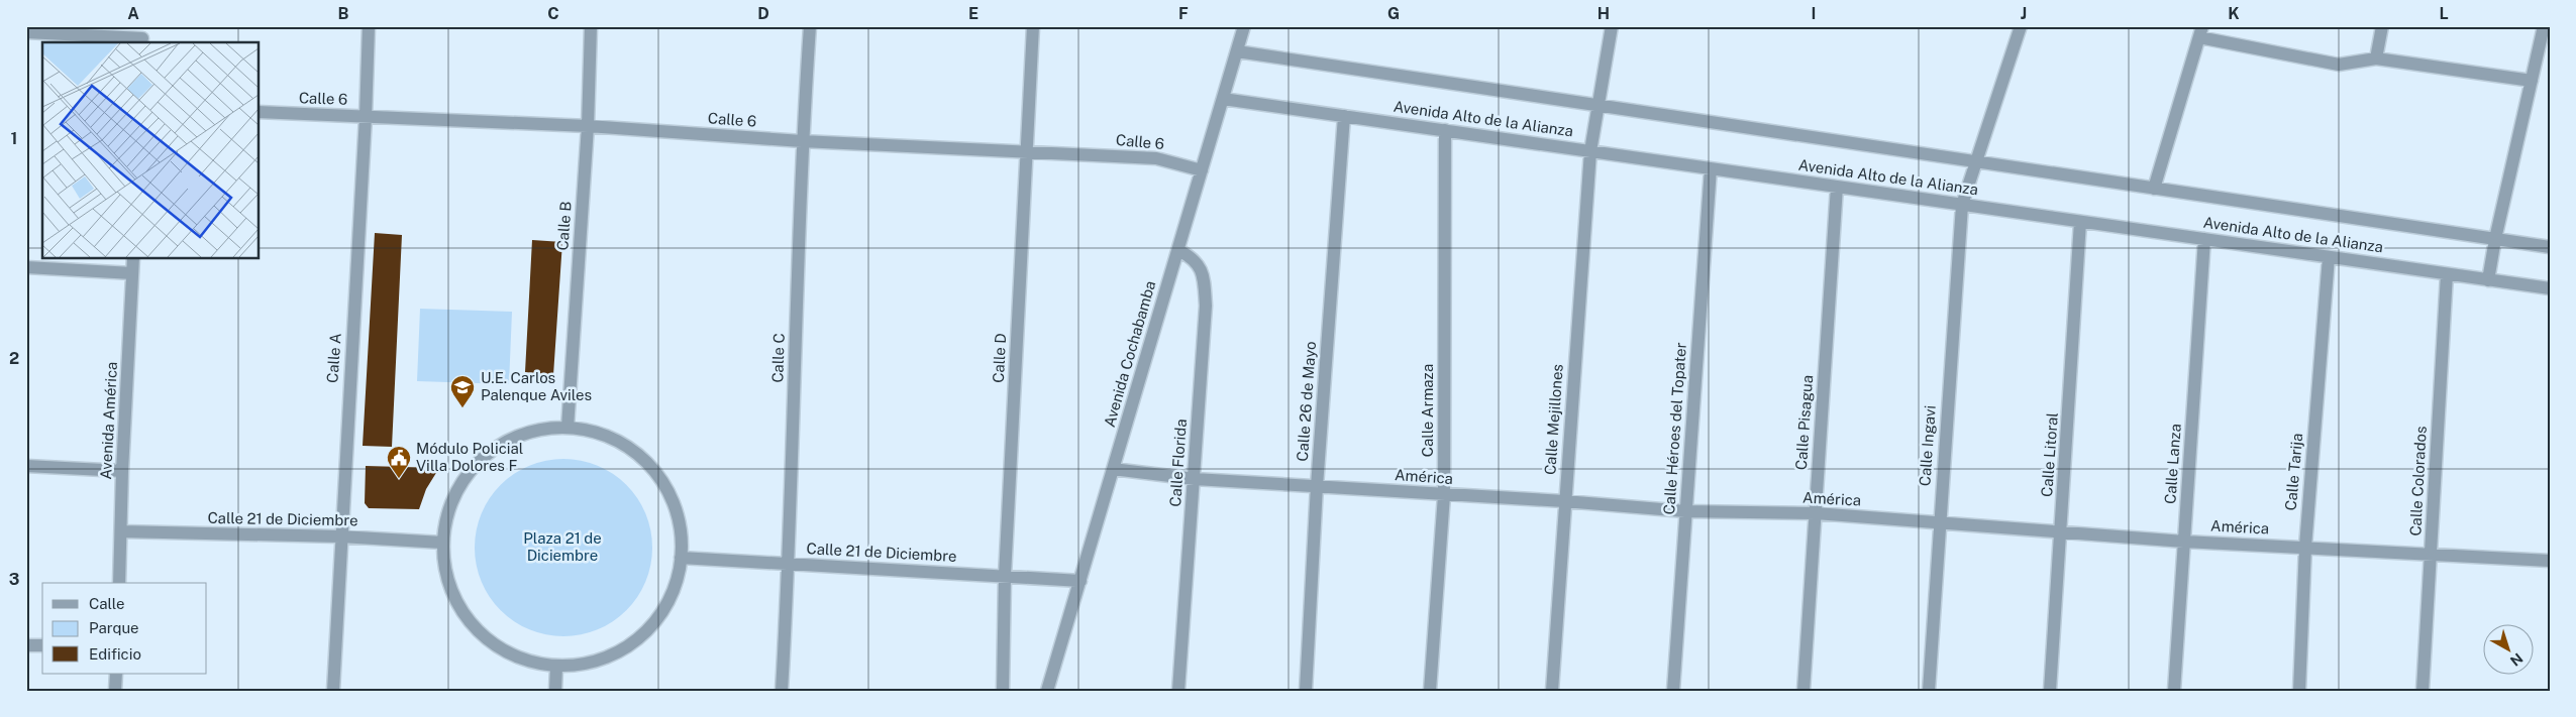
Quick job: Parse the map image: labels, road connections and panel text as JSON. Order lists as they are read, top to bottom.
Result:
{
  "streets": {
    "street": [
      "Calle 6",
      "Avenida Alto de la Alianza",
      "Calle B",
      "Avenida Cochabamba",
      "Calle A",
      "Calle C",
      "Calle D",
      "Calle 26 de Mayo",
      "Calle Armaza",
      "Calle Mejillones",
      "Avenida América",
      "Calle Pisagua",
      "Calle Héroes del Topater",
      "Calle Ingavi",
      "Calle Litoral",
      "Calle Florida",
      "Calle Lanza",
      "Calle Tarija",
      "América",
      "Calle Colorados",
      "Calle 21 de Diciembre"
    ]
  },
  "crossings": [
    ["Calle 6", "Calle B"],
    ["Calle 6", "Avenida Cochabamba"],
    ["Calle 6", "Calle A"],
    ["Calle 6", "Calle C"],
    ["Calle 6", "Calle D"],
    ["Avenida Alto de la Alianza", "Avenida Cochabamba"],
    ["Avenida Alto de la Alianza", "Calle 26 de Mayo"],
    ["Avenida Alto de la Alianza", "Calle Armaza"],
    ["Avenida Alto de la Alianza", "Calle Mejillones"],
    ["Avenida Alto de la Alianza", "Calle Pisagua"],
    ["Avenida Alto de la Alianza", "Calle Héroes del Topater"],
    ["Avenida Alto de la Alianza", "Calle Ingavi"],
    ["Avenida Alto de la Alianza", "Calle Litoral"],
    ["Avenida Alto de la Alianza", "Calle Lanza"],
    ["Avenida Alto de la Alianza", "Calle Tarija"],
    ["Avenida Alto de la Alianza", "Calle Colorados"],
    ["Avenida Cochabamba", "Calle Florida"],
    ["Avenida Cochabamba", "América"],
    ["Avenida Cochabamba", "Calle 21 de Diciembre"],
    ["Calle A", "Calle 21 de Diciembre"],
    ["Calle C", "Calle 21 de Diciembre"],
    ["Calle D", "Calle 21 de Diciembre"],
    ["Calle 26 de Mayo", "América"],
    ["Calle Armaza", "América"],
    ["Calle Mejillones", "América"],
    ["Avenida América", "Calle 21 de Diciembre"],
    ["Calle Pisagua", "América"],
    ["Calle Héroes del Topater", "América"],
    ["Calle Ingavi", "América"],
    ["Calle Litoral", "América"],
    ["Calle Florida", "América"],
    ["Calle Lanza", "América"],
    ["Calle Tarija", "América"],
    ["América", "Calle Colorados"]
  ],
  "parks": ["Plaza 21 de Diciembre"],
  "places": {
    "school or university": ["U.E. Carlos Palenque Aviles"],
    "public building": ["Módulo Policial Villa Dolores F"]
  },
  "legend": ["Calle", "Parque", "Edificio"],
  "north": "bottom right",
  "grid": {
    "columns": [
      "A",
      "B",
      "C",
      "D",
      "E",
      "F",
      "G",
      "H",
      "I",
      "J",
      "K",
      "L"
    ],
    "rows": ["1", "2", "3"]
  }
}
